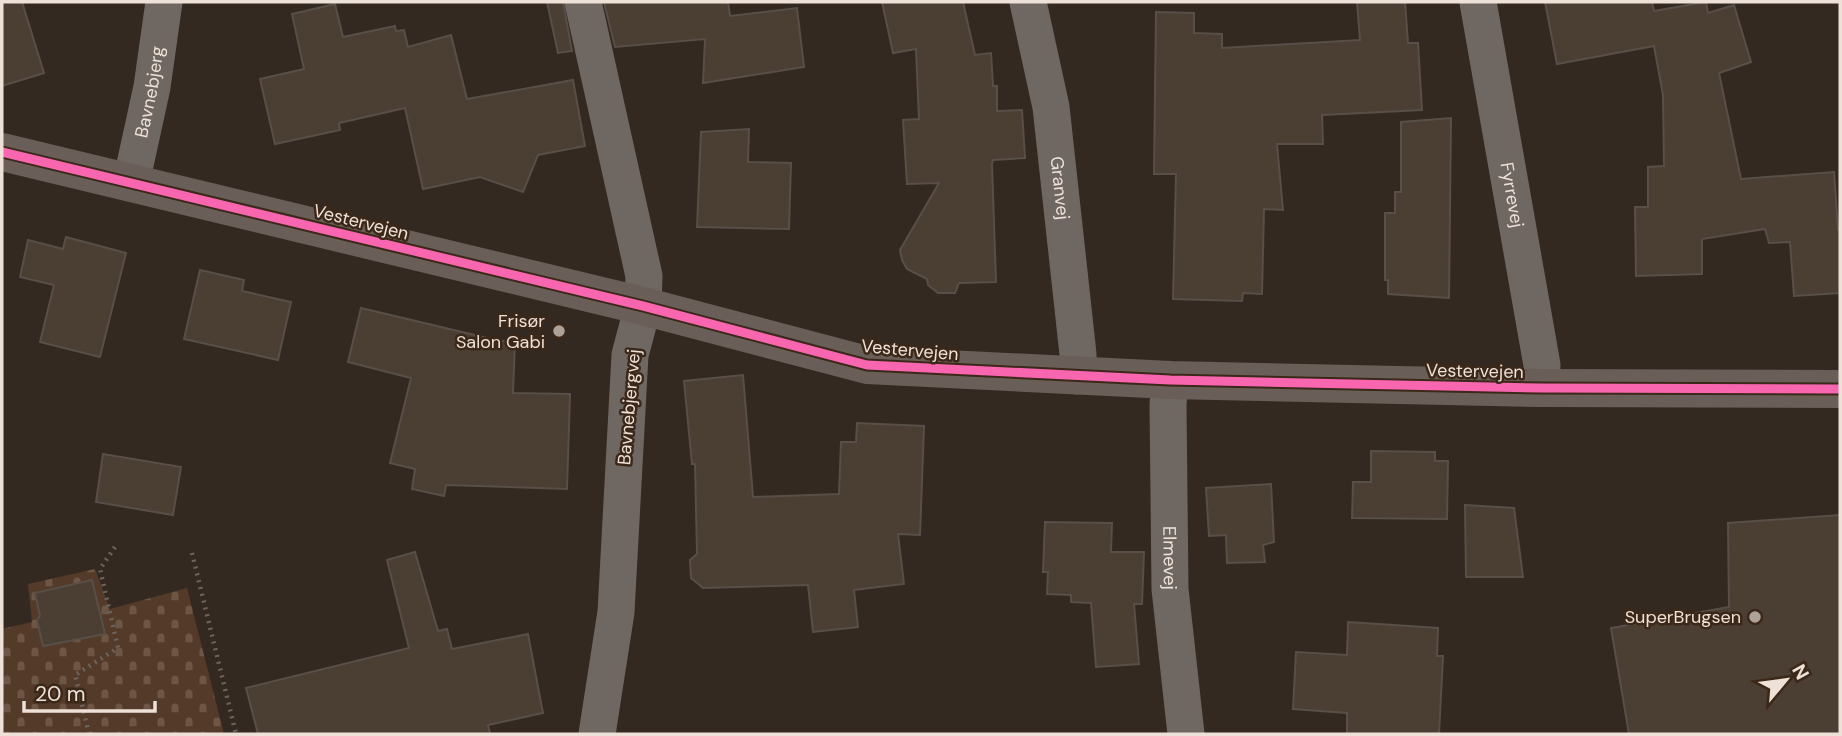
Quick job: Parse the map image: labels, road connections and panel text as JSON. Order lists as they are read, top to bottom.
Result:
{
  "streets": {
    "street": [
      "Bavnebjerg",
      "Granvej",
      "Fyrrevej",
      "Vestervejen",
      "Bavnebjergvej",
      "Elmevej"
    ]
  },
  "crossings": [
    ["Bavnebjerg", "Vestervejen"],
    ["Granvej", "Vestervejen"],
    ["Fyrrevej", "Vestervejen"],
    ["Vestervejen", "Bavnebjergvej"],
    ["Vestervejen", "Elmevej"]
  ],
  "places": ["Frisør Salon Gabi", "SuperBrugsen"],
  "scale_bar": "20 m",
  "north": "top right"
}
